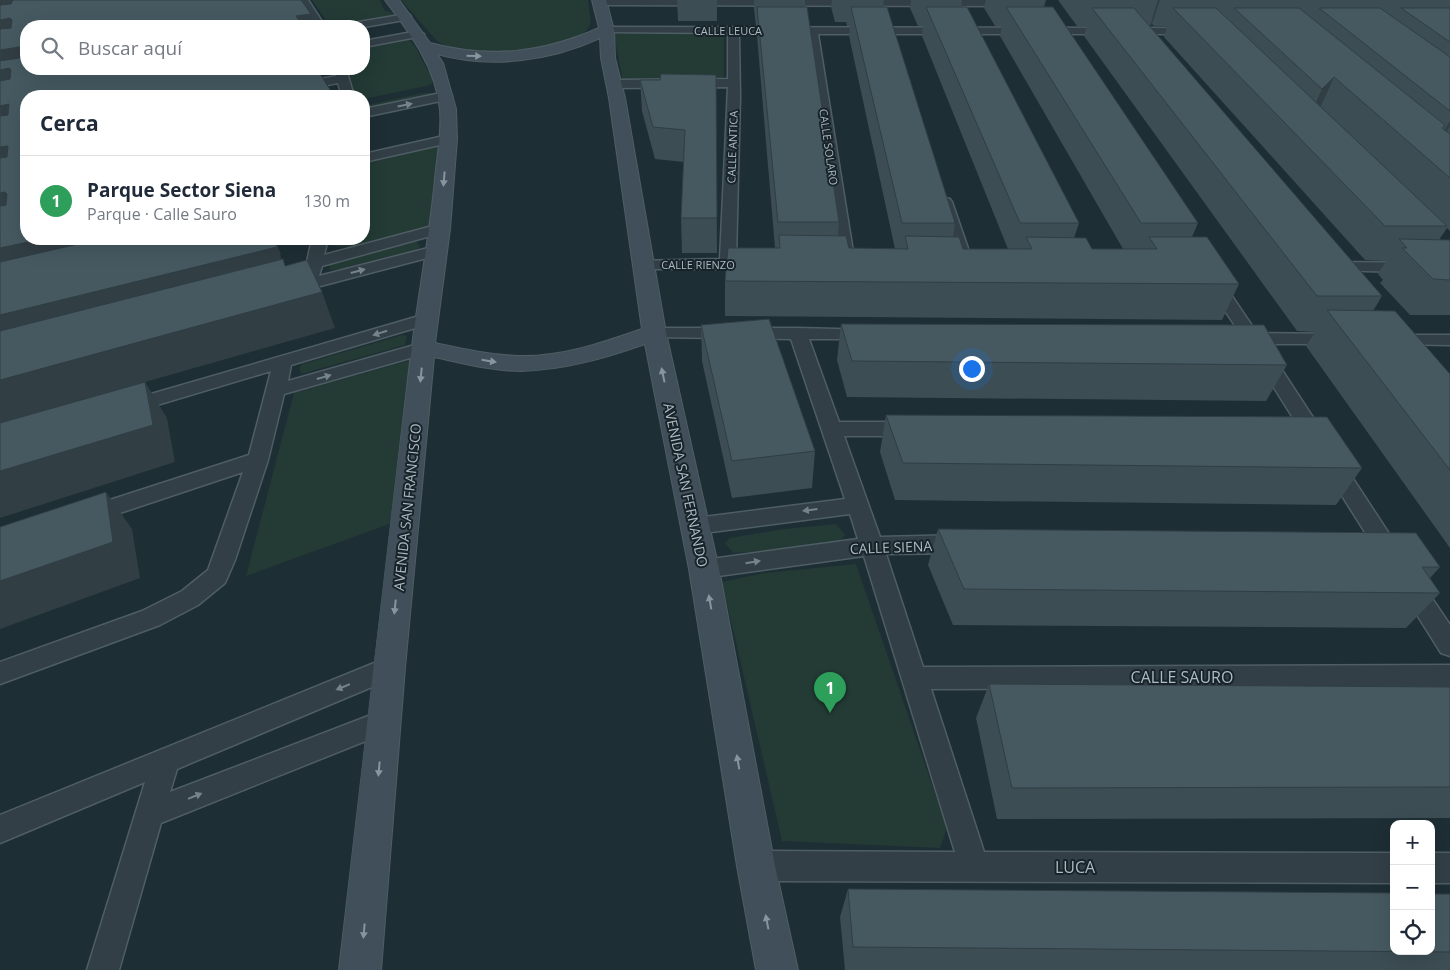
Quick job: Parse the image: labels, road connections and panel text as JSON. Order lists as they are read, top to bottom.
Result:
{
  "streets": {
    "street": [
      "CALLE LEUCA",
      "CALLE ANTICA",
      "CALLE SOLARO",
      "CALLE RIENZO",
      "AVENIDA SAN FERNANDO",
      "AVENIDA SAN FRANCISCO",
      "CALLE SIENA",
      "CALLE SAURO",
      "LUCA"
    ]
  },
  "crossings": [
    ["CALLE LEUCA", "CALLE ANTICA"],
    ["CALLE LEUCA", "CALLE SOLARO"],
    ["CALLE LEUCA", "AVENIDA SAN FERNANDO"],
    ["CALLE ANTICA", "CALLE RIENZO"],
    ["CALLE RIENZO", "AVENIDA SAN FERNANDO"],
    ["AVENIDA SAN FERNANDO", "CALLE SIENA"],
    ["AVENIDA SAN FERNANDO", "LUCA"]
  ],
  "page": {
    "search": "Buscar aquí",
    "heading": "Cerca",
    "list": [
      {
        "mark": "1",
        "name": "Parque Sector Siena",
        "note": "Parque · Calle Sauro",
        "value": "130 m"
      }
    ],
    "pins": "1",
    "map_buttons": ["+", "−"]
  }
}
